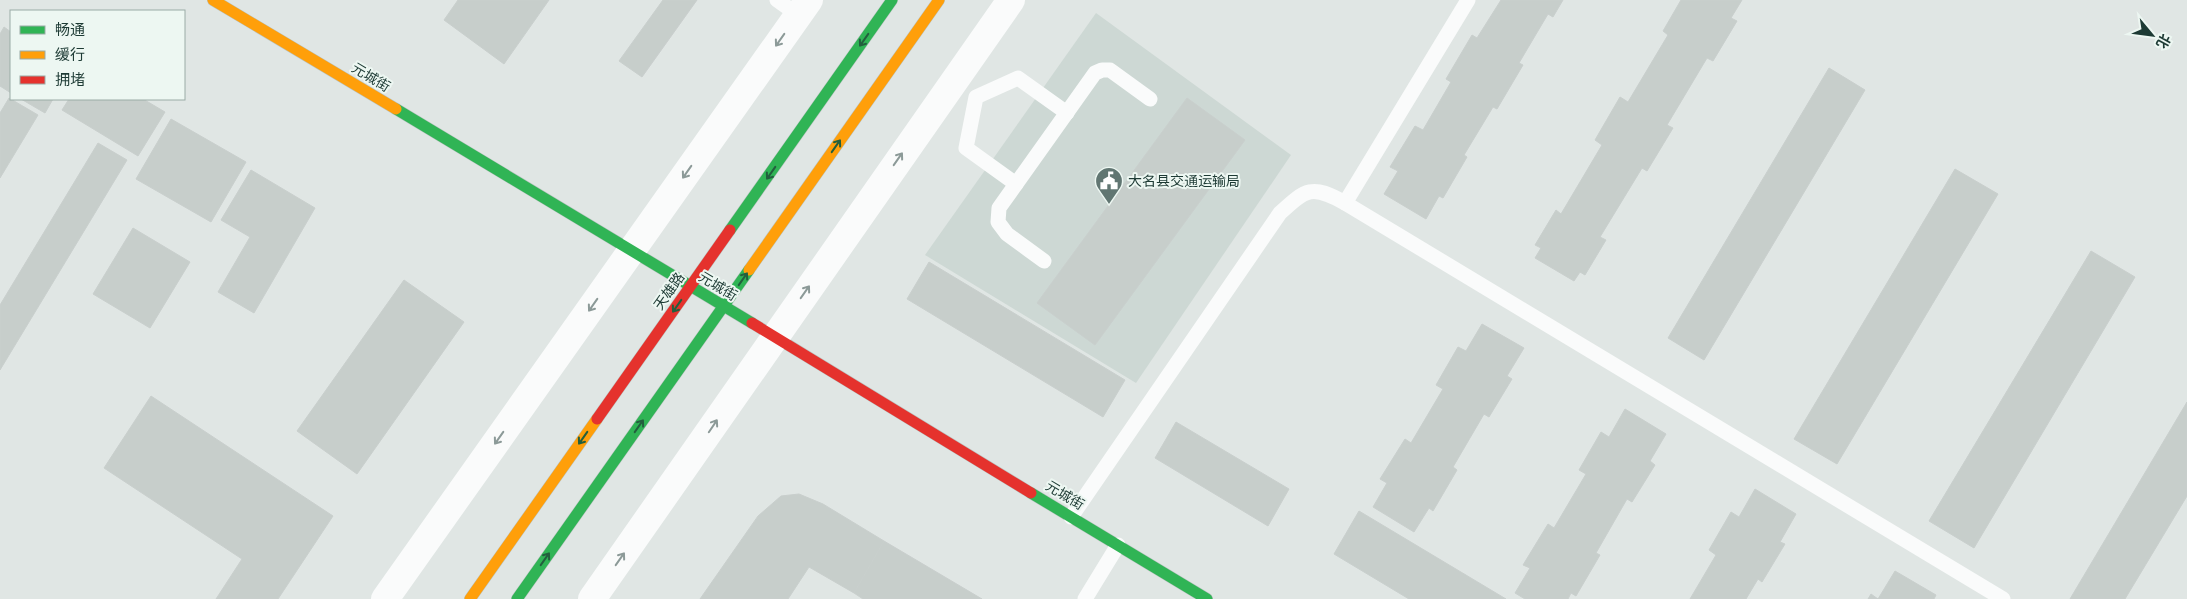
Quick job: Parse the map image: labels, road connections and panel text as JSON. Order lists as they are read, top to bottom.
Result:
{
  "streets": {
    "main road": ["元城街", "天雄路"]
  },
  "crossings": [
    ["元城街", "天雄路"]
  ],
  "places": {
    "public building": ["大名县交通运输局"]
  },
  "legend": ["畅通", "缓行", "拥堵"],
  "north": "bottom right"
}
